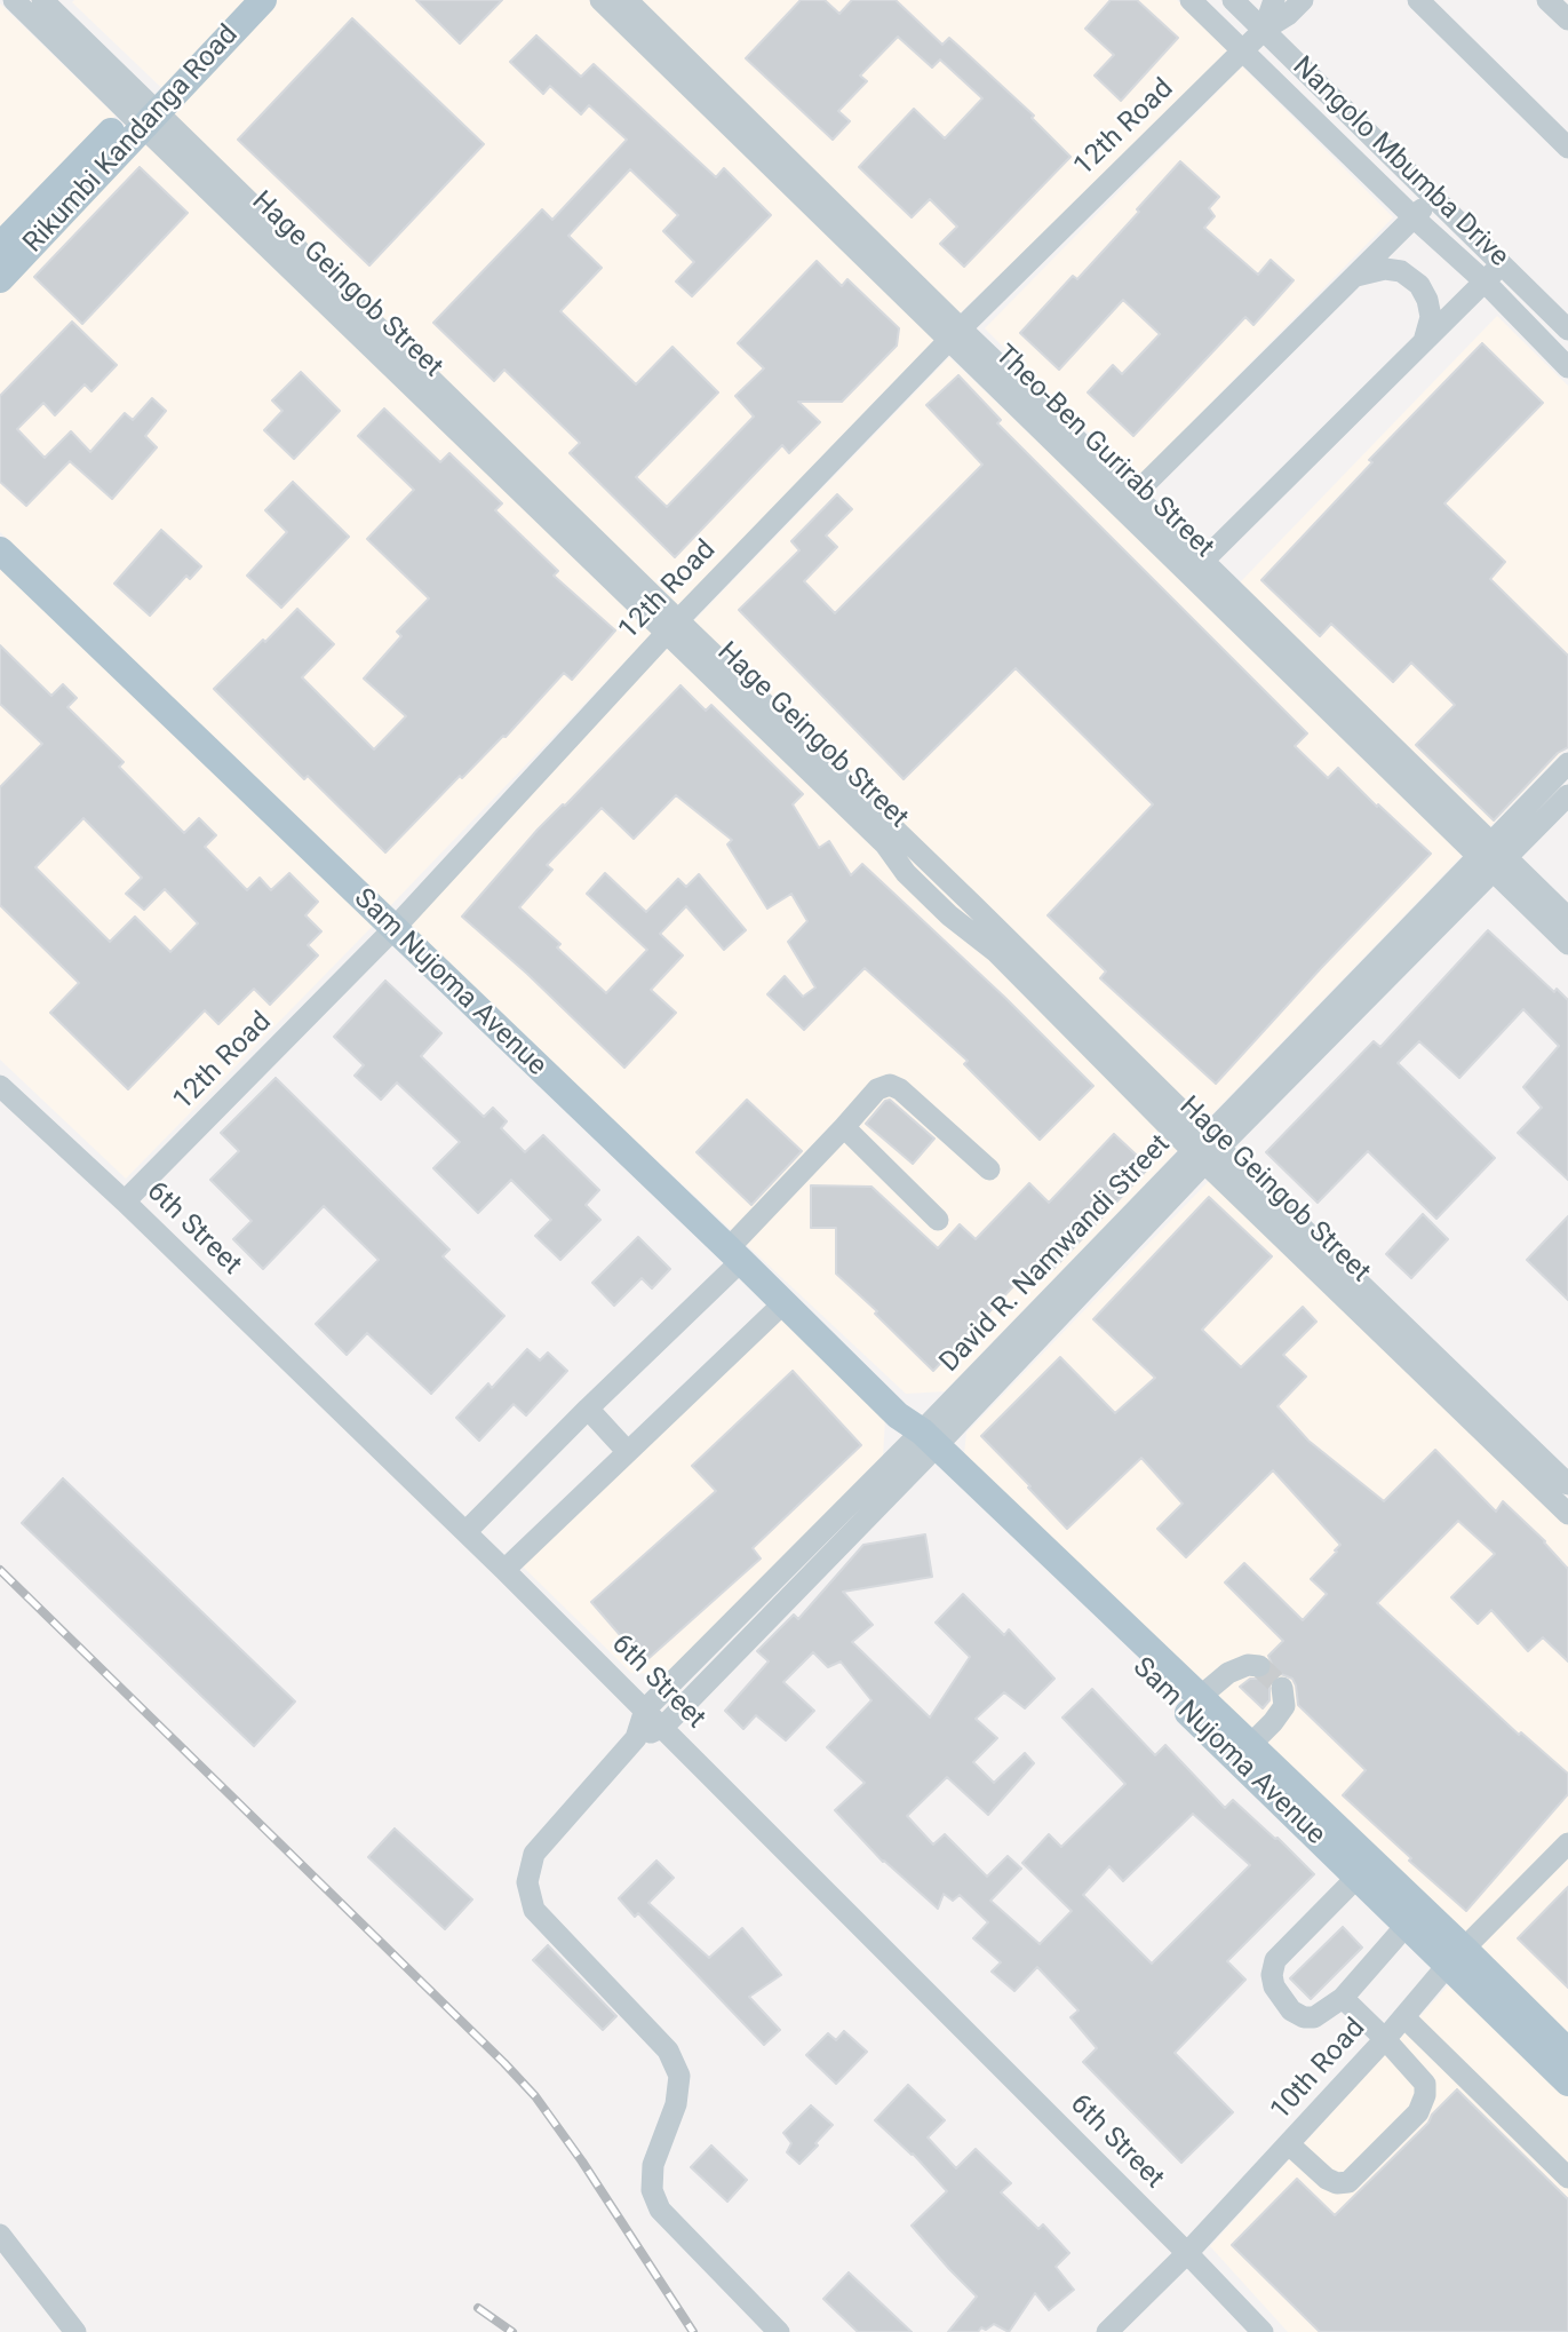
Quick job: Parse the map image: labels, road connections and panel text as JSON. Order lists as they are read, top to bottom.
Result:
{
  "streets": {
    "main road": ["Rikumbi Kandanga Road", "Sam Nujoma Avenue"],
    "street": [
      "12th Road",
      "Nangolo Mbumba Drive",
      "Hage Geingob Street",
      "Theo-Ben Gurirab Street",
      "6th Street",
      "David R. Namwandi Street",
      "10th Road"
    ]
  },
  "crossings": [
    ["12th Road", "Nangolo Mbumba Drive"],
    ["12th Road", "Hage Geingob Street"],
    ["12th Road", "Theo-Ben Gurirab Street"],
    ["12th Road", "Sam Nujoma Avenue"],
    ["12th Road", "6th Street"],
    ["Rikumbi Kandanga Road", "Hage Geingob Street"],
    ["Hage Geingob Street", "David R. Namwandi Street"],
    ["Theo-Ben Gurirab Street", "David R. Namwandi Street"],
    ["Sam Nujoma Avenue", "David R. Namwandi Street"],
    ["Sam Nujoma Avenue", "10th Road"],
    ["6th Street", "David R. Namwandi Street"],
    ["6th Street", "10th Road"]
  ]
}
